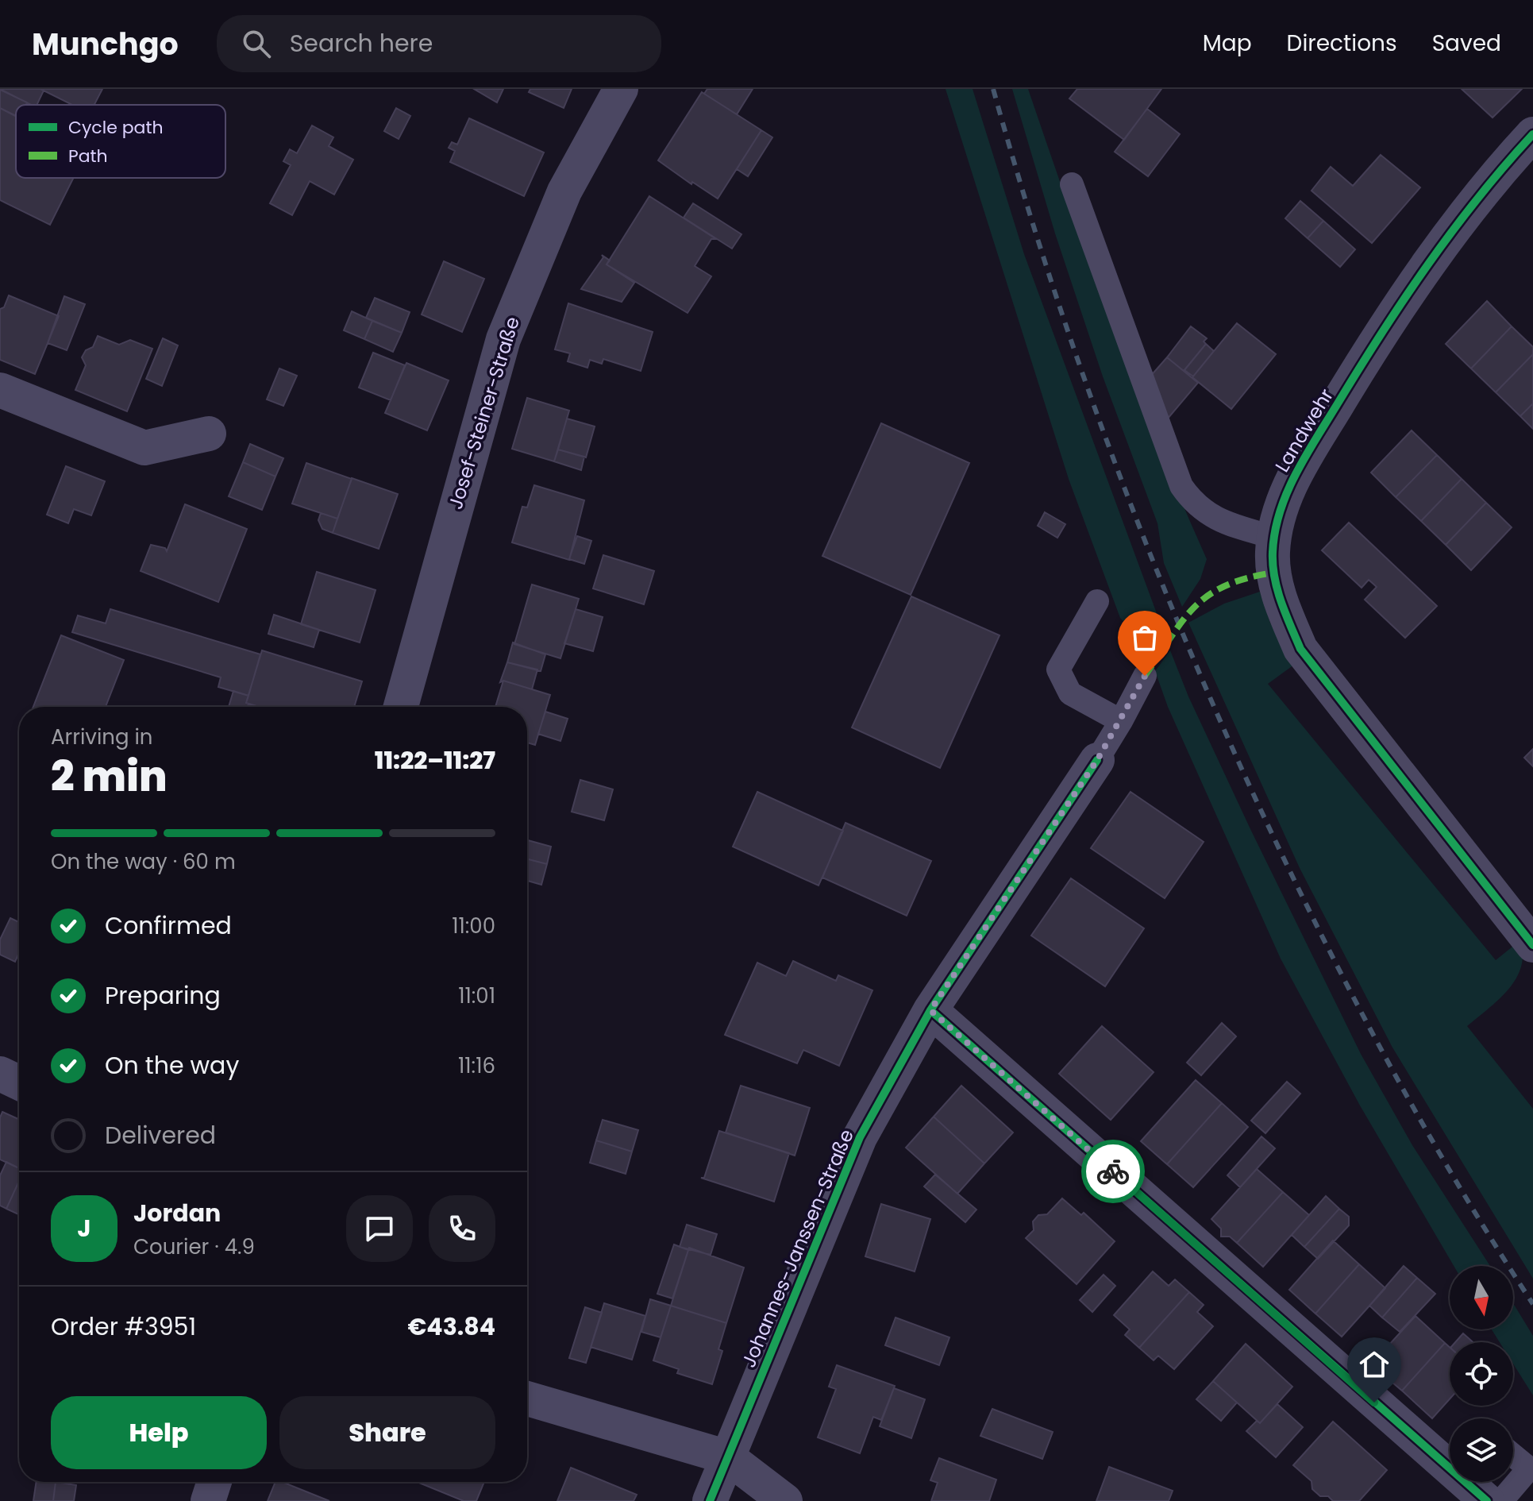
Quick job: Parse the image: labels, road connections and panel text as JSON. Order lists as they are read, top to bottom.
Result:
{
  "streets": {
    "street": ["Josef-Steiner-Straße", "Landwehr", "Johannes-Janssen-Straße"]
  },
  "legend": ["Cycle path", "Path"],
  "north": "bottom",
  "page": {
    "header": "Munchgo",
    "search": "Search here",
    "nav": ["Map", "Directions", "Saved"],
    "heading": ["2 min", "Arriving in", "11:22–11:27"],
    "panel": [
      "Jordan",
      "Courier · 4.9",
      "Order #3951",
      "€43.84"
    ],
    "bar": "On the way · 60 m",
    "list": [
      ["Confirmed", "11:00"],
      ["Preparing", "11:01"],
      ["On the way", "11:16"],
      "Delivered"
    ],
    "round": "J",
    "buttons": ["Help", "Share"]
  }
}
